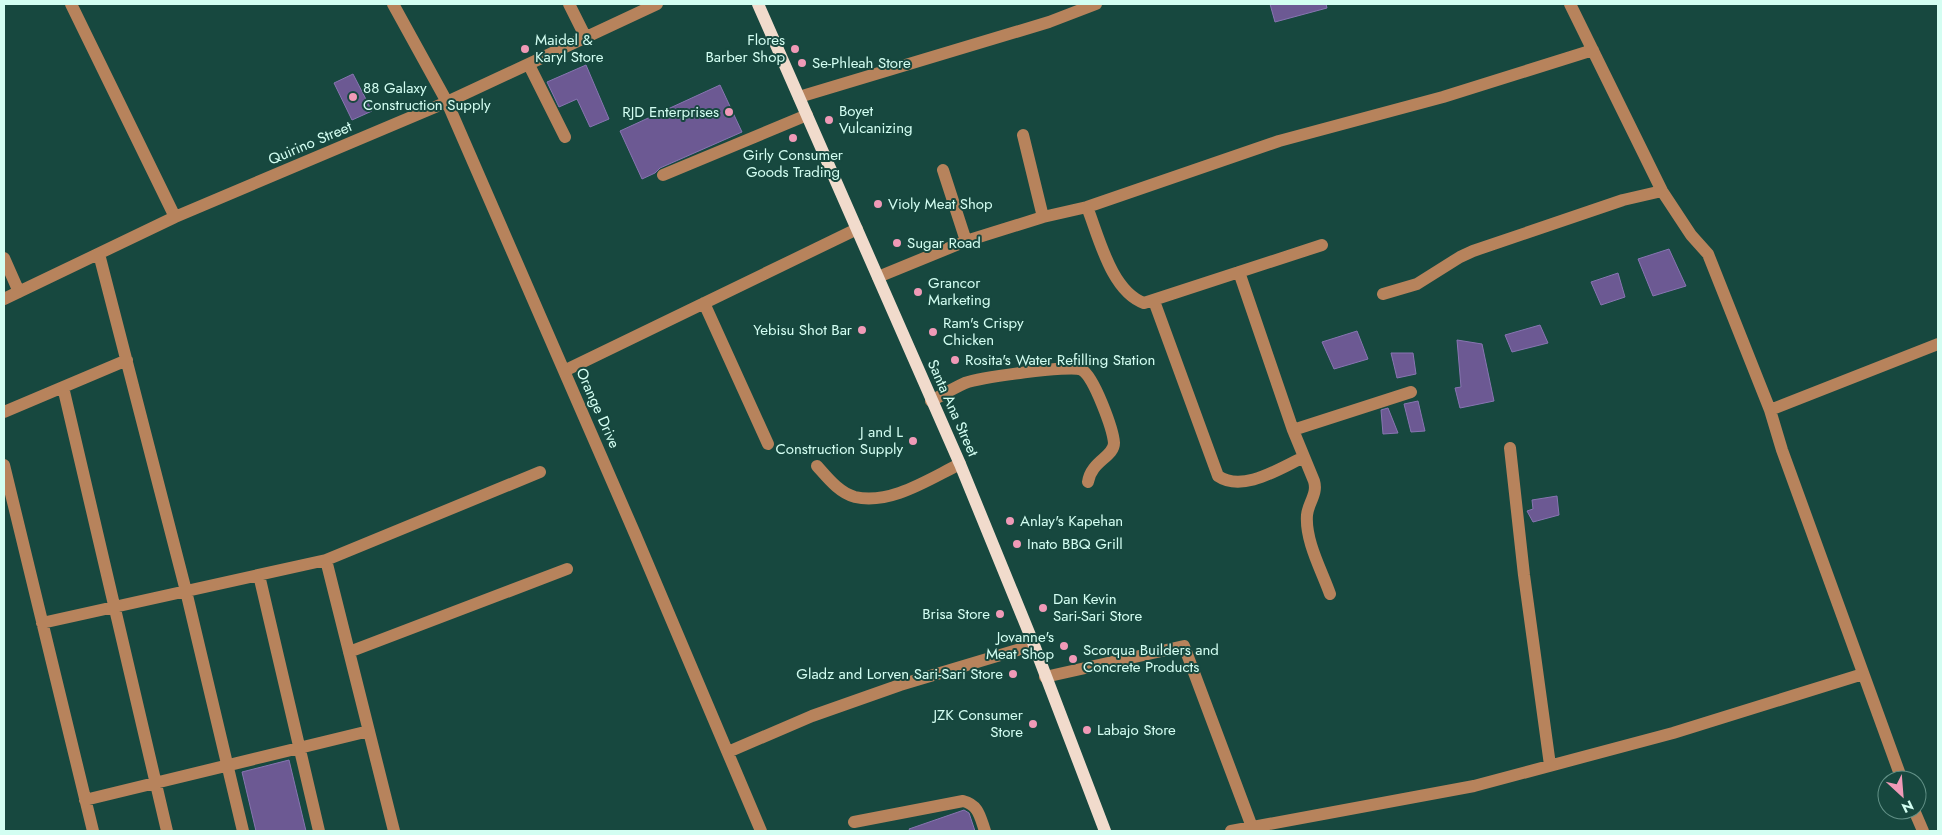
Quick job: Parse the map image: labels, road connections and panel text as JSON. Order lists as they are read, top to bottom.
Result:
{
  "streets": {
    "main road": ["Santa Ana Street"],
    "street": ["Quirino Street", "Orange Drive"]
  },
  "crossings": [
    ["Quirino Street", "Orange Drive"]
  ],
  "places": [
    "Maidel & Karyl Store",
    "Flores Barber Shop",
    "Se-Phleah Store",
    "88 Galaxy Construction Supply",
    "RJD Enterprises",
    "Boyet Vulcanizing",
    "Girly Consumer Goods Trading",
    "Violy Meat Shop",
    "Sugar Road",
    "Grancor Marketing",
    "Yebisu Shot Bar",
    "Ram's Crispy Chicken",
    "Rosita's Water Refilling Station",
    "J and L Construction Supply",
    "Anlay's Kapehan",
    "Inato BBQ Grill",
    "Dan Kevin Sari-Sari Store",
    "Brisa Store",
    "Jovanne's Meat Shop",
    "Scorqua Builders and Concrete Products",
    "Gladz and Lorven Sari-Sari Store",
    "JZK Consumer Store",
    "Labajo Store"
  ],
  "north": "bottom right"
}
